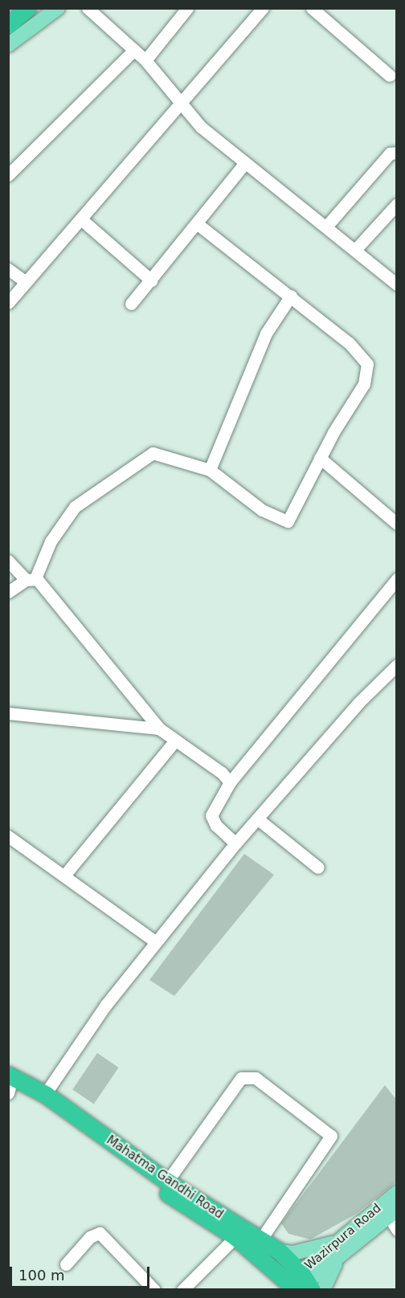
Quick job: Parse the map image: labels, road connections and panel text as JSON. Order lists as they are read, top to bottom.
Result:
{
  "streets": {
    "highway": ["Mahatma Gandhi Road"],
    "main road": ["Wazirpura Road"]
  },
  "crossings": [
    ["Mahatma Gandhi Road", "Wazirpura Road"]
  ],
  "scale_bar": "100 m"
}
